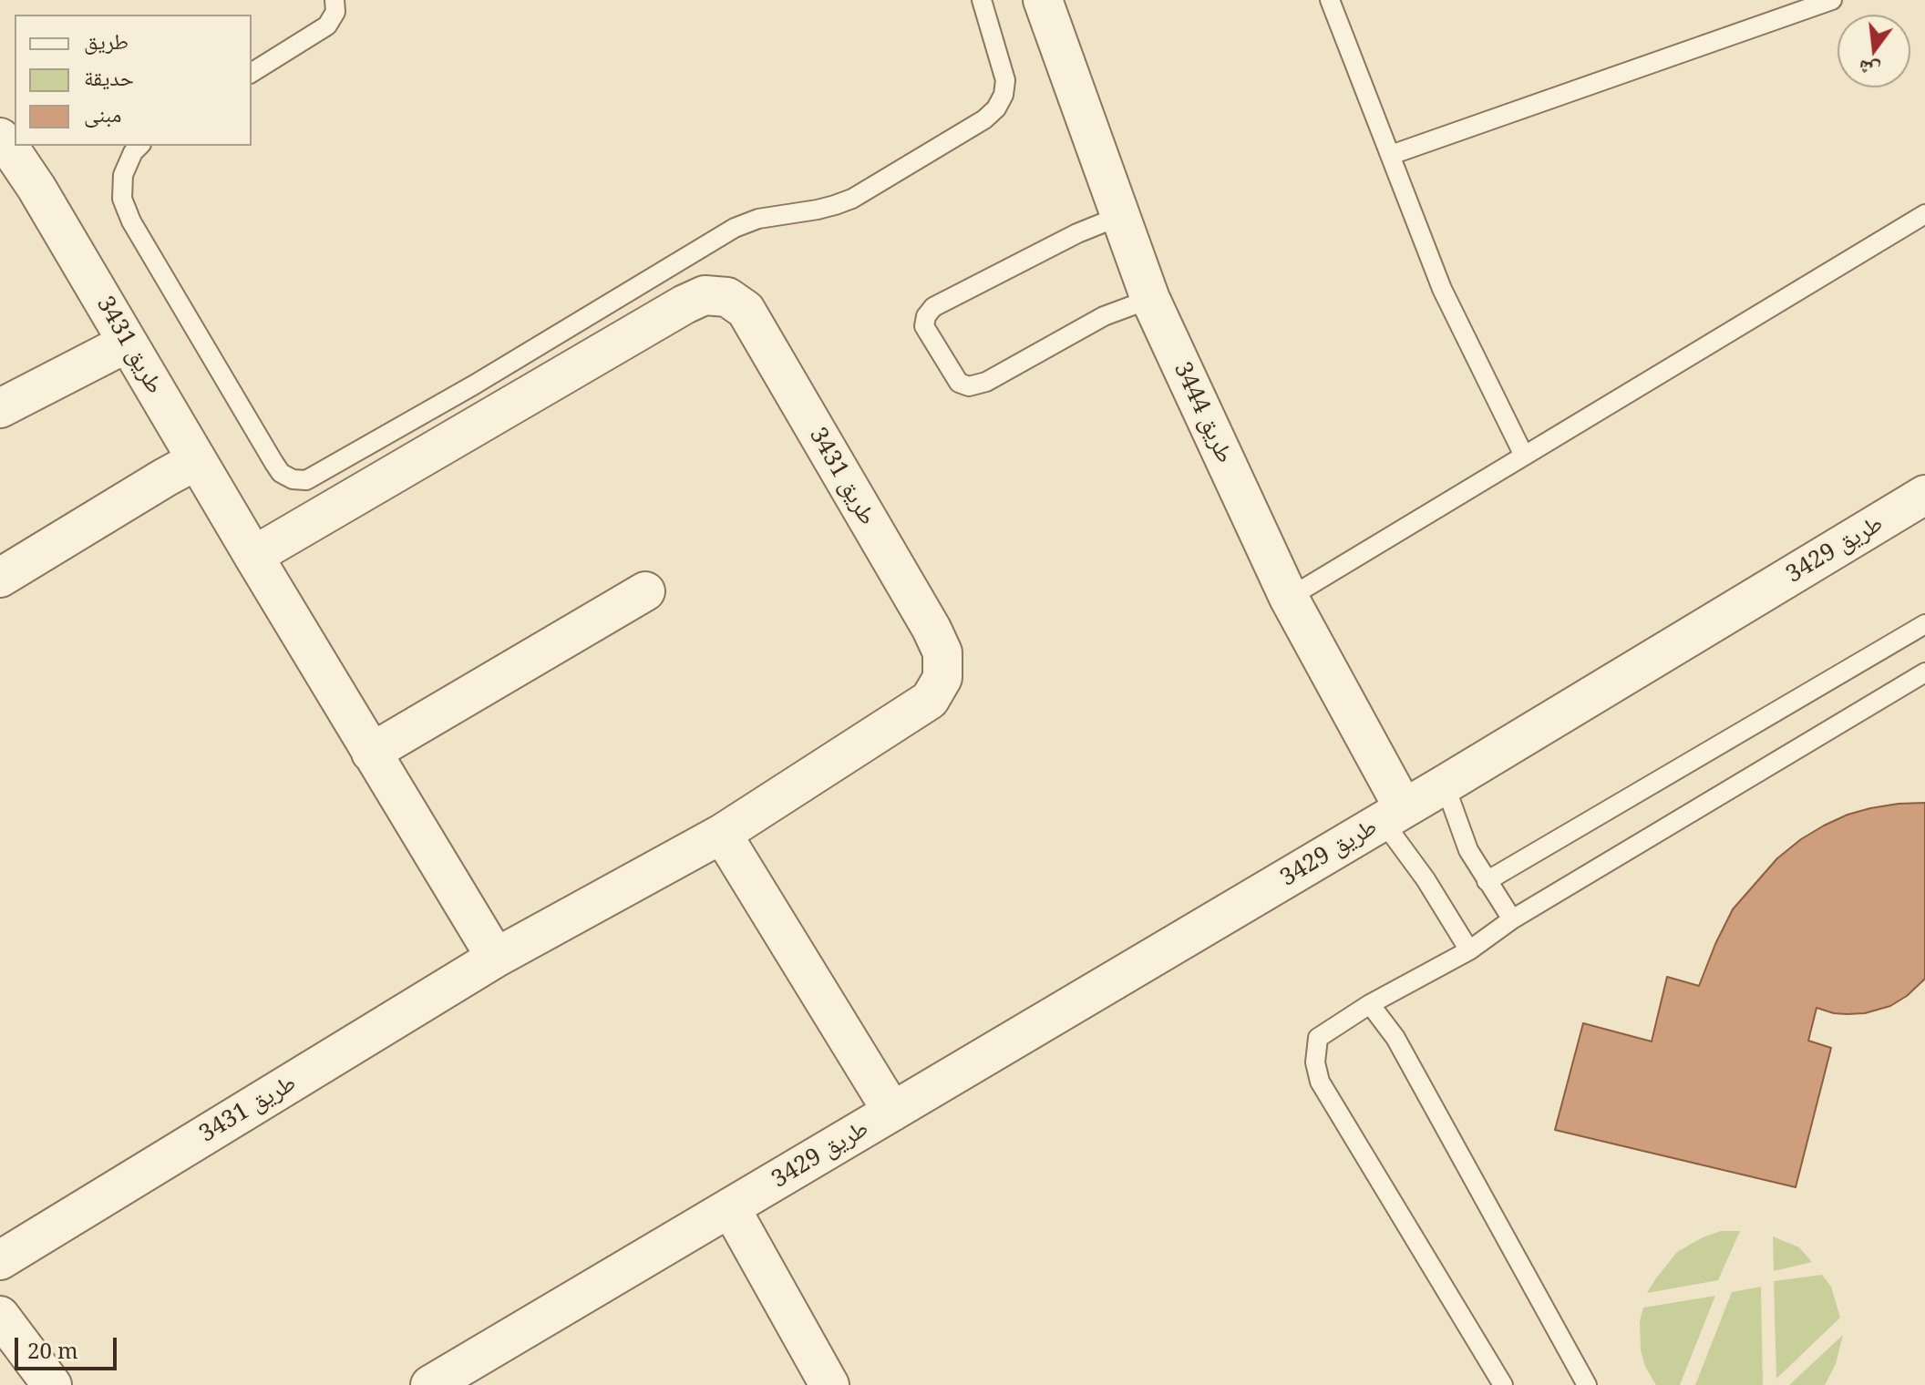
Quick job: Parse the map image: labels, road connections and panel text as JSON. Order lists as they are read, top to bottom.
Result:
{
  "streets": {
    "street": ["طريق 3431", "طريق 3444", "طريق 3429"]
  },
  "crossings": [
    ["طريق 3444", "طريق 3429"]
  ],
  "legend": ["طريق", "حديقة", "مبنى"],
  "scale_bar": "20 m",
  "north": "bottom"
}
